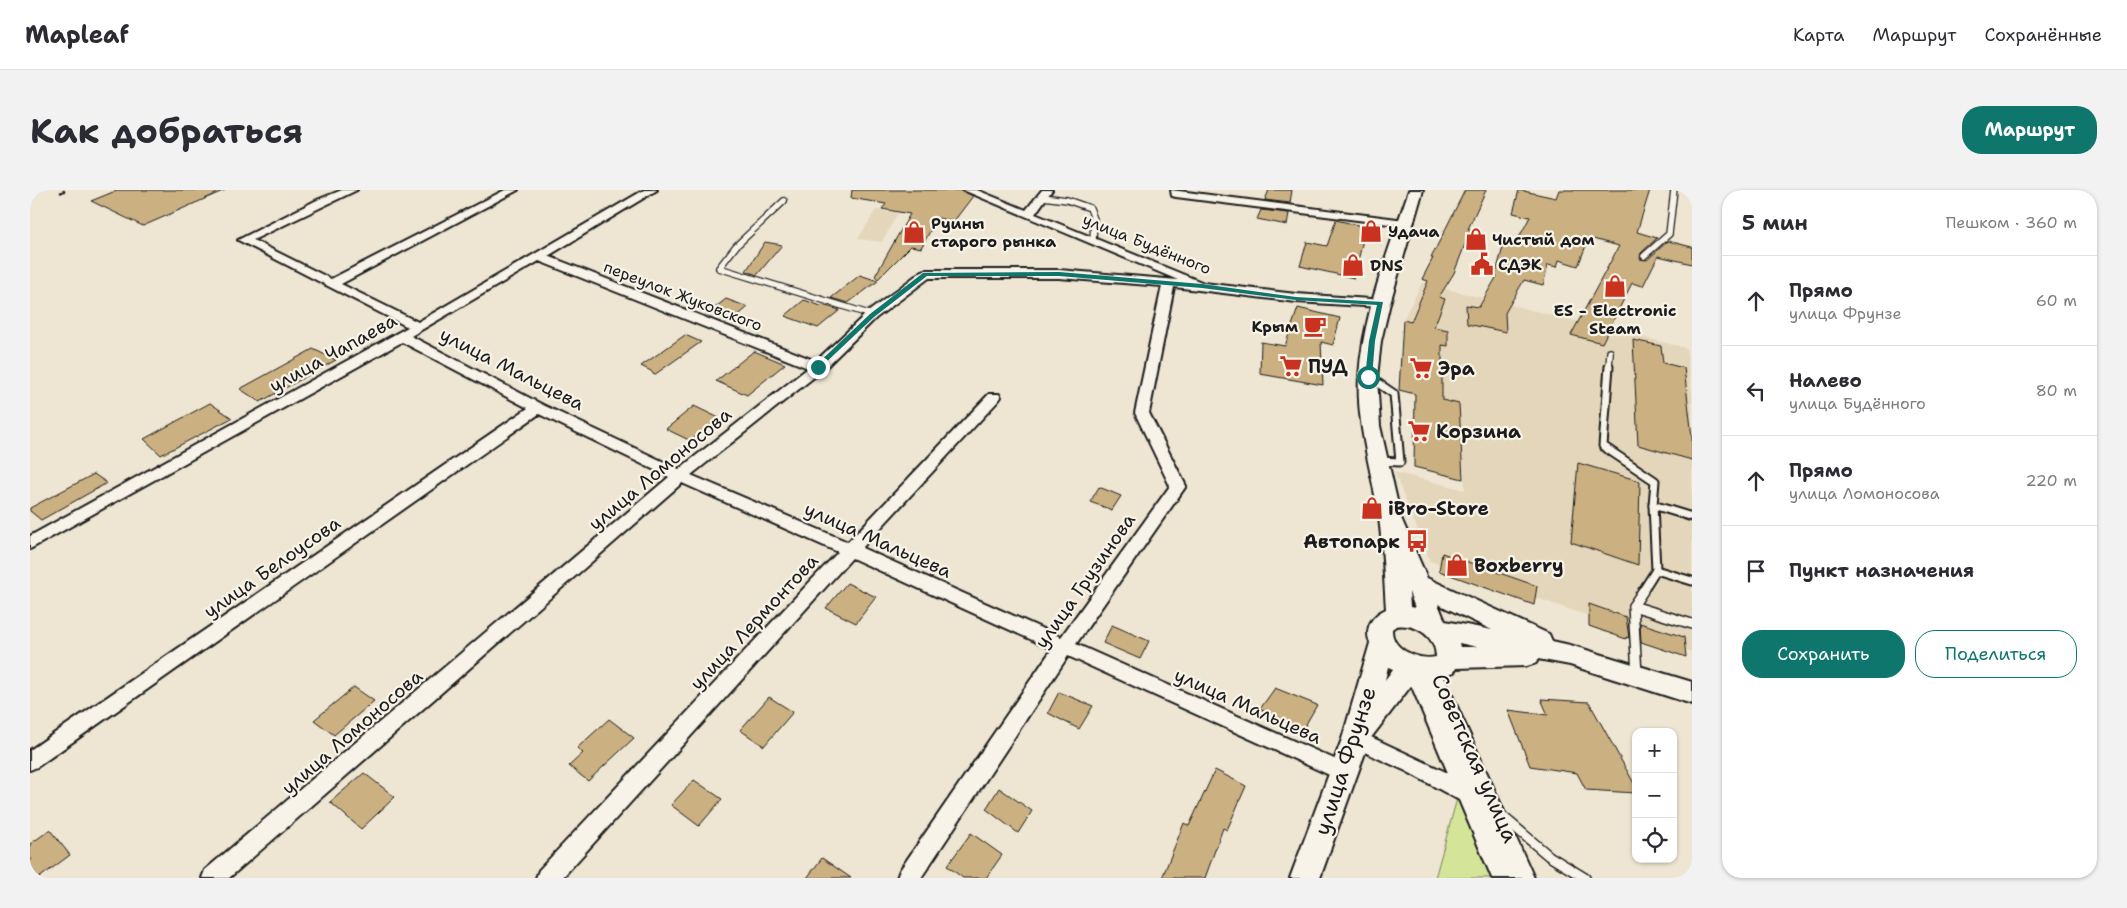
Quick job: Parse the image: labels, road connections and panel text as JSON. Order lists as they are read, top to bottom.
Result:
{
  "streets": {
    "main road": ["улица Фрунзе"],
    "street": [
      "улица Будённого",
      "переулок Жуковского",
      "улица Чапаева",
      "улица Мальцева",
      "улица Ломоносова",
      "улица Белоусова",
      "улица Грузинова",
      "улица Лермонтова",
      "Советская улица"
    ]
  },
  "crossings": [
    ["улица Будённого", "улица Ломоносова"],
    ["переулок Жуковского", "улица Чапаева"],
    ["переулок Жуковского", "улица Ломоносова"],
    ["улица Чапаева", "улица Мальцева"],
    ["улица Мальцева", "улица Ломоносова"],
    ["улица Мальцева", "улица Белоусова"],
    ["улица Мальцева", "улица Грузинова"],
    ["улица Мальцева", "улица Лермонтова"],
    ["улица Мальцева", "улица Фрунзе"],
    ["улица Ломоносова", "улица Грузинова"],
    ["Советская улица", "улица Фрунзе"]
  ],
  "places": {
    "shop": [
      "Удача",
      "Руины старого рынка",
      "Чистый дом",
      "DNS",
      "ES - Electronic Steam",
      "iBro-Store",
      "Boxberry"
    ],
    "public building": ["СДЭК"],
    "cafe": ["Крым"],
    "supermarket": ["ПУД", "Эра", "Корзина"],
    "bus stop": ["Автопарк"]
  },
  "page": {
    "header": "Mapleaf",
    "nav": ["Карта", "Маршрут", "Сохранённые"],
    "buttons": [
      "Маршрут",
      ["Сохранить", "Поделиться"]
    ],
    "title": "Как добраться",
    "heading": ["5 мин", "Пешком · 360 m"],
    "list": [
      ["Прямо", "улица Фрунзе", "60 m"],
      ["Налево", "улица Будённого", "80 m"],
      ["Прямо", "улица Ломоносова", "220 m"],
      "Пункт назначения"
    ],
    "map_buttons": ["+", "−"]
  }
}
